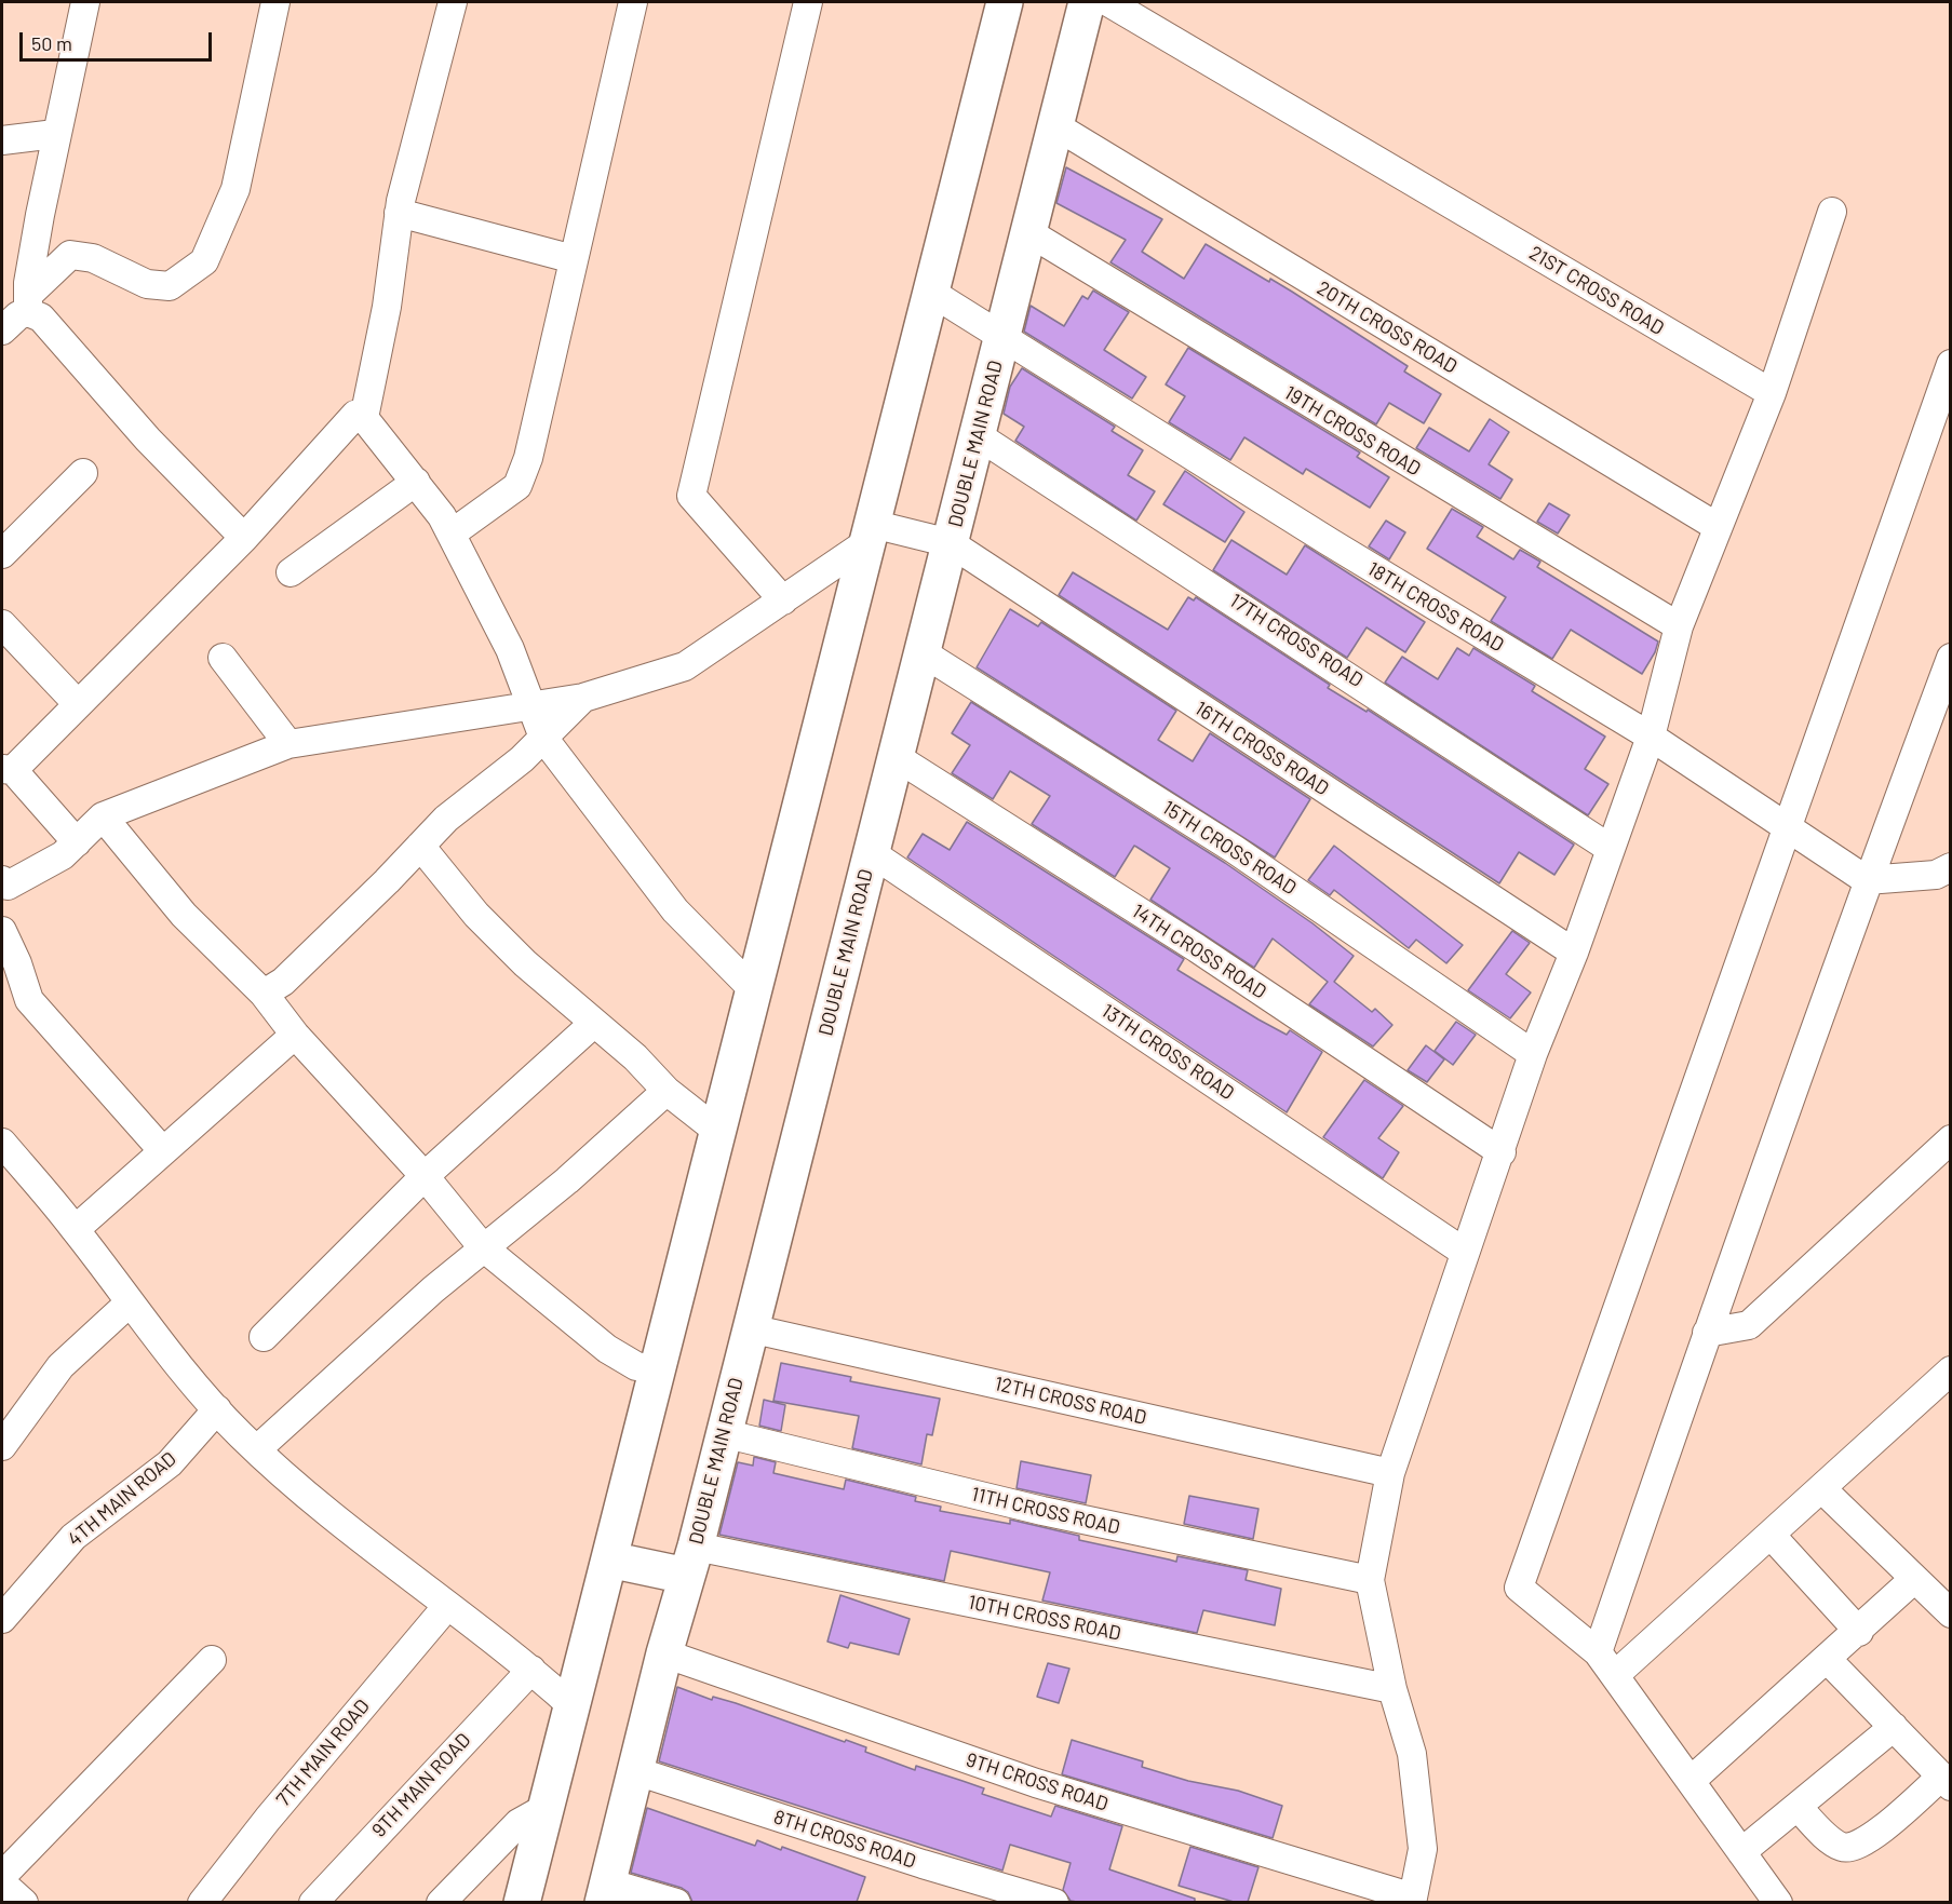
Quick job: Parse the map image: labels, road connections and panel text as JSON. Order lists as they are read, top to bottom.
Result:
{
  "streets": {
    "street": [
      "21ST CROSS ROAD",
      "20TH CROSS ROAD",
      "19TH CROSS ROAD",
      "DOUBLE MAIN ROAD",
      "18TH CROSS ROAD",
      "17TH CROSS ROAD",
      "16TH CROSS ROAD",
      "15TH CROSS ROAD",
      "14TH CROSS ROAD",
      "13TH CROSS ROAD",
      "12TH CROSS ROAD",
      "4TH MAIN ROAD",
      "11TH CROSS ROAD",
      "10TH CROSS ROAD",
      "7TH MAIN ROAD",
      "9TH CROSS ROAD",
      "9TH MAIN ROAD",
      "8TH CROSS ROAD"
    ]
  },
  "crossings": [
    ["20TH CROSS ROAD", "DOUBLE MAIN ROAD"],
    ["19TH CROSS ROAD", "DOUBLE MAIN ROAD"],
    ["DOUBLE MAIN ROAD", "18TH CROSS ROAD"],
    ["DOUBLE MAIN ROAD", "17TH CROSS ROAD"],
    ["DOUBLE MAIN ROAD", "16TH CROSS ROAD"],
    ["DOUBLE MAIN ROAD", "15TH CROSS ROAD"],
    ["DOUBLE MAIN ROAD", "14TH CROSS ROAD"],
    ["DOUBLE MAIN ROAD", "13TH CROSS ROAD"],
    ["DOUBLE MAIN ROAD", "12TH CROSS ROAD"],
    ["DOUBLE MAIN ROAD", "11TH CROSS ROAD"],
    ["DOUBLE MAIN ROAD", "10TH CROSS ROAD"],
    ["DOUBLE MAIN ROAD", "9TH CROSS ROAD"],
    ["DOUBLE MAIN ROAD", "8TH CROSS ROAD"]
  ],
  "scale_bar": "50 m"
}
